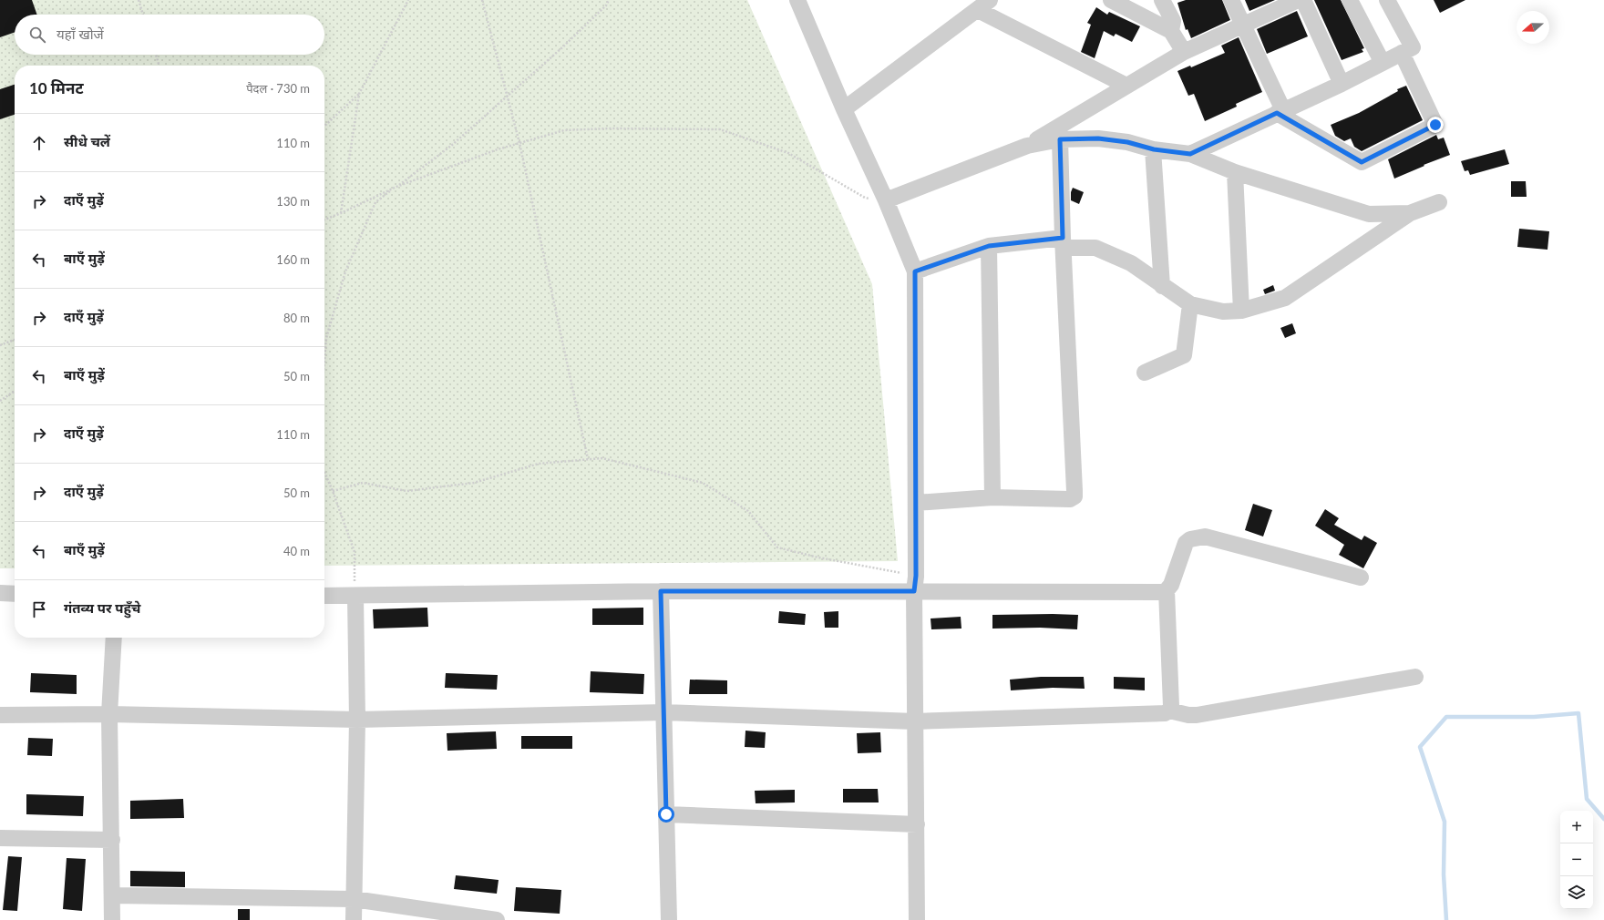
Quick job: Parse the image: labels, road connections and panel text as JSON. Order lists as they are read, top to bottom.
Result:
{
  "north": "left",
  "page": {
    "search": "यहाँ खोजें",
    "heading": ["10 मिनट", "पैदल · 730 m"],
    "list": [
      ["सीधे चलें", "110 m"],
      ["दाएँ मुड़ें", "130 m"],
      ["बाएँ मुड़ें", "160 m"],
      ["दाएँ मुड़ें", "80 m"],
      ["बाएँ मुड़ें", "50 m"],
      ["दाएँ मुड़ें", "110 m"],
      ["दाएँ मुड़ें", "50 m"],
      ["बाएँ मुड़ें", "40 m"],
      "गंतव्य पर पहुँचे"
    ],
    "map_buttons": ["+", "−"]
  }
}
